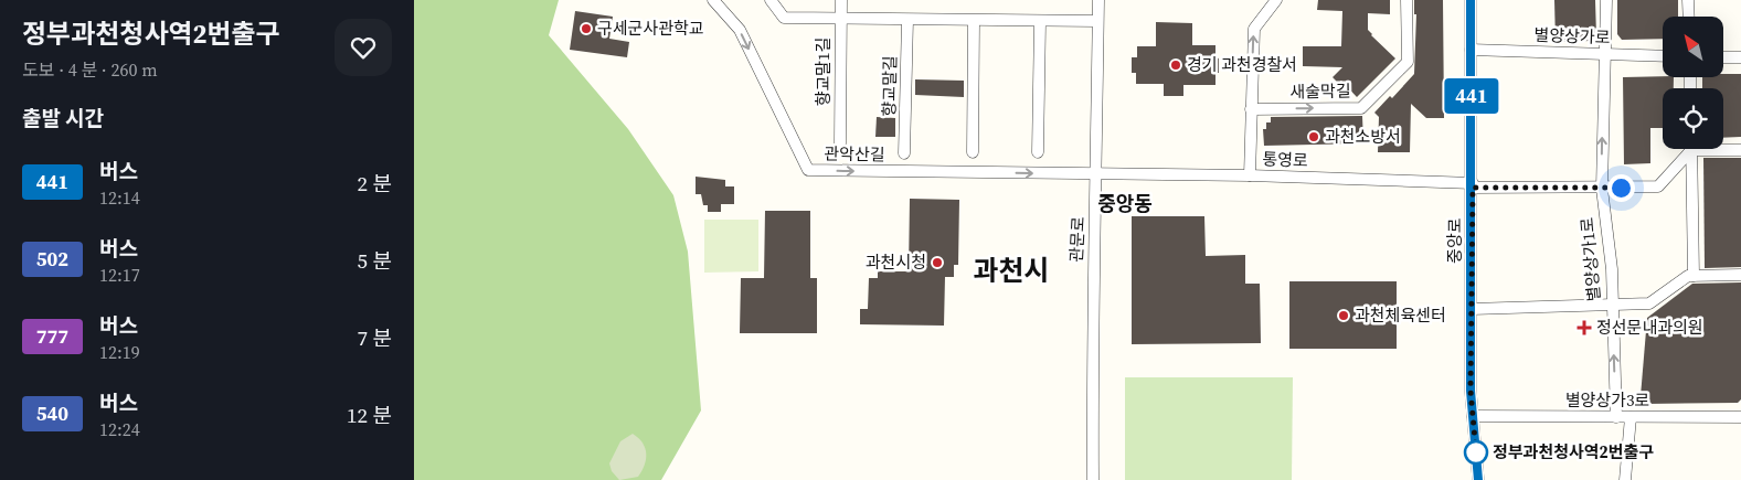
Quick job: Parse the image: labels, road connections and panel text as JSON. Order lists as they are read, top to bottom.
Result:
{
  "streets": {
    "street": [
      "별양상가로",
      "향교말1길",
      "향교말길",
      "새술막길",
      "관악산길",
      "통영로",
      "관문로",
      "중앙로",
      "별양상가1로",
      "별양상가3로"
    ]
  },
  "crossings": [
    ["별양상가로", "중앙로"],
    ["별양상가로", "별양상가1로"],
    ["관악산길", "통영로"],
    ["관악산길", "관문로"],
    ["통영로", "관문로"],
    ["통영로", "중앙로"],
    ["통영로", "별양상가1로"],
    ["중앙로", "별양상가3로"],
    ["별양상가1로", "별양상가3로"]
  ],
  "one_way": ["관악산길", "별양상가1로"],
  "districts": ["중앙동", "과천시"],
  "places": {
    "other": [
      "구세군사관학교",
      "경기 과천경찰서",
      "과천소방서",
      "과천시청",
      "과천체육센터",
      "정부과천청사역2번출구"
    ],
    "health": ["정선문내과의원"]
  },
  "lines": ["bus line 441"],
  "north": "top left",
  "page": {
    "heading": [
      ["정부과천청사역2번출구", "도보 · 4 분 · 260 m"],
      "출발 시간"
    ],
    "on_map": "441",
    "list": [
      {
        "mark": "441",
        "name": "버스",
        "note": "12:14",
        "value": "2 분"
      },
      {
        "mark": "502",
        "name": "버스",
        "note": "12:17",
        "value": "5 분"
      },
      {
        "mark": "777",
        "name": "버스",
        "note": "12:19",
        "value": "7 분"
      },
      {
        "mark": "540",
        "name": "버스",
        "note": "12:24",
        "value": "12 분"
      }
    ]
  }
}
